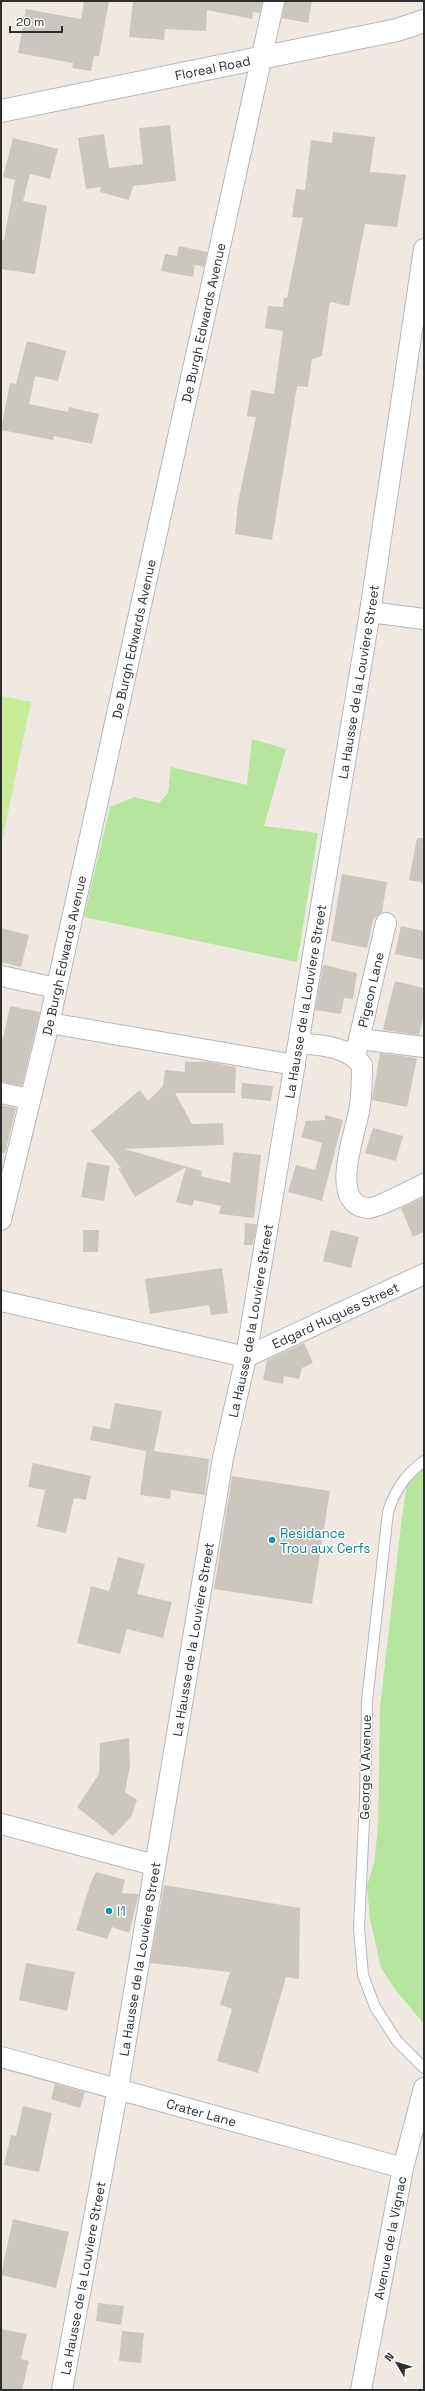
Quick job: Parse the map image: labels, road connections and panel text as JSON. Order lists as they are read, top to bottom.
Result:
{
  "streets": {
    "main road": ["Floreal Road"],
    "street": [
      "De Burgh Edwards Avenue",
      "La Hausse de la Louviere Street",
      "Pigeon Lane",
      "Edgard Hugues Street",
      "Crater Lane",
      "Avenue de la Vignac"
    ],
    "lane": ["George V Avenue"]
  },
  "crossings": [
    ["Floreal Road", "De Burgh Edwards Avenue"],
    ["La Hausse de la Louviere Street", "Edgard Hugues Street"],
    ["La Hausse de la Louviere Street", "Crater Lane"],
    ["Crater Lane", "Avenue de la Vignac"]
  ],
  "places": ["Residance Trou aux Cerfs", "l1"],
  "scale_bar": "20 m",
  "north": "top left"
}
